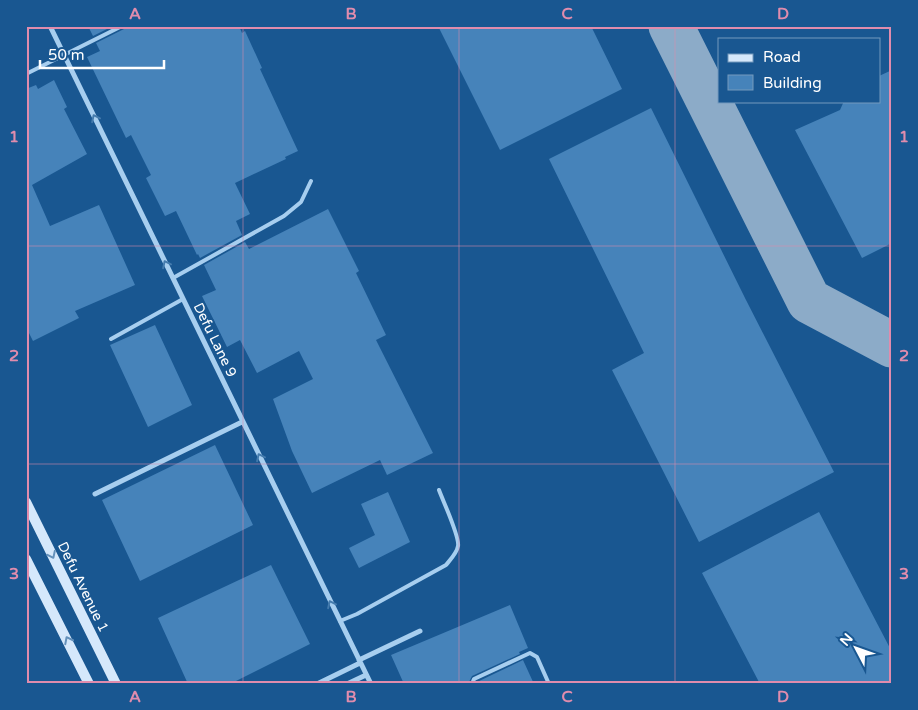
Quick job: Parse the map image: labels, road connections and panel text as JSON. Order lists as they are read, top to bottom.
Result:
{
  "streets": {
    "main road": ["Defu Avenue 1"],
    "street": ["Defu Lane 9"]
  },
  "one_way": ["Defu Lane 9"],
  "legend": ["Road", "Building"],
  "scale_bar": "50 m",
  "north": "top left",
  "grid": {
    "columns": [
      "A",
      "B",
      "C",
      "D"
    ],
    "rows": ["1", "2", "3"]
  }
}
